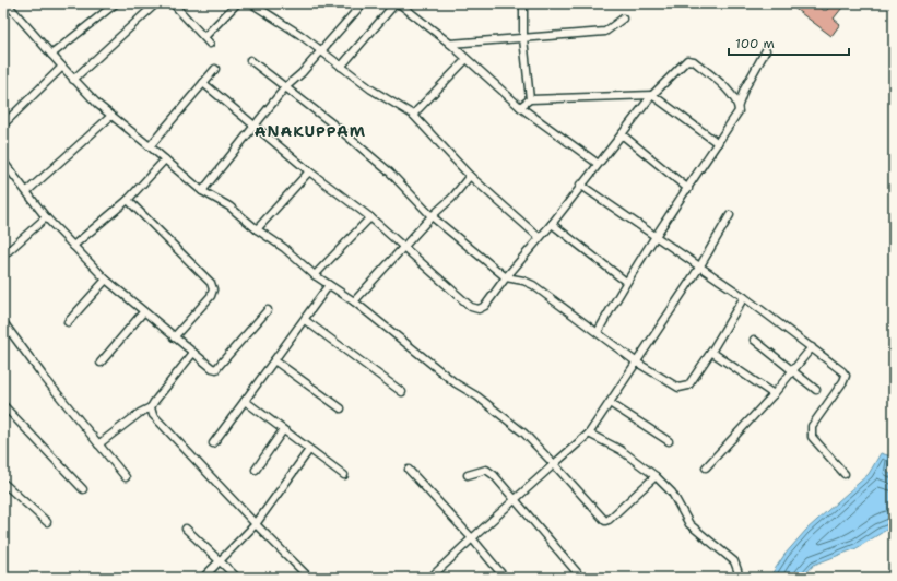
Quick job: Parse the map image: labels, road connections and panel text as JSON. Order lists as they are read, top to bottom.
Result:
{
  "districts": ["ANAKUPPAM"],
  "scale_bar": "100 m"
}
